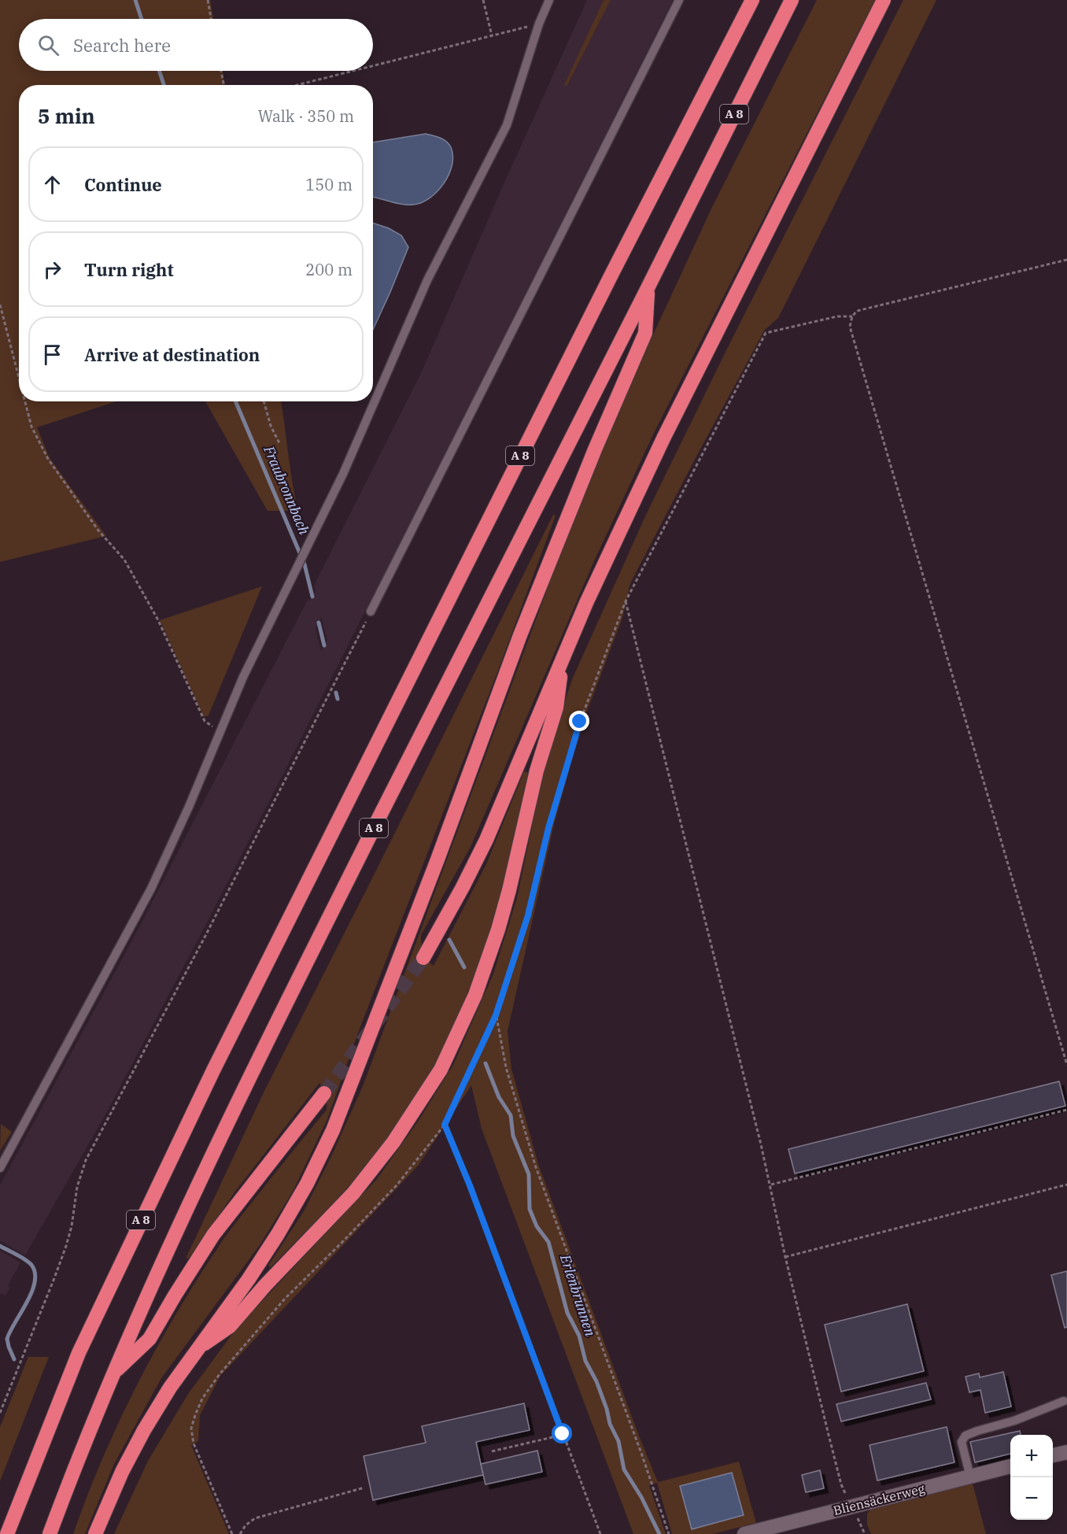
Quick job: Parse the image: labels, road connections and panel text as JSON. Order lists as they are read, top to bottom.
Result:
{
  "streets": {
    "highway": ["A 8"],
    "street": ["Bliensäckerweg"]
  },
  "water": ["Fraubronnbach", "Erlenbrunnen"],
  "page": {
    "search": "Search here",
    "heading": ["5 min", "Walk · 350 m"],
    "list": [
      ["Continue", "150 m"],
      ["Turn right", "200 m"],
      "Arrive at destination"
    ],
    "map_buttons": ["+", "−"]
  }
}
